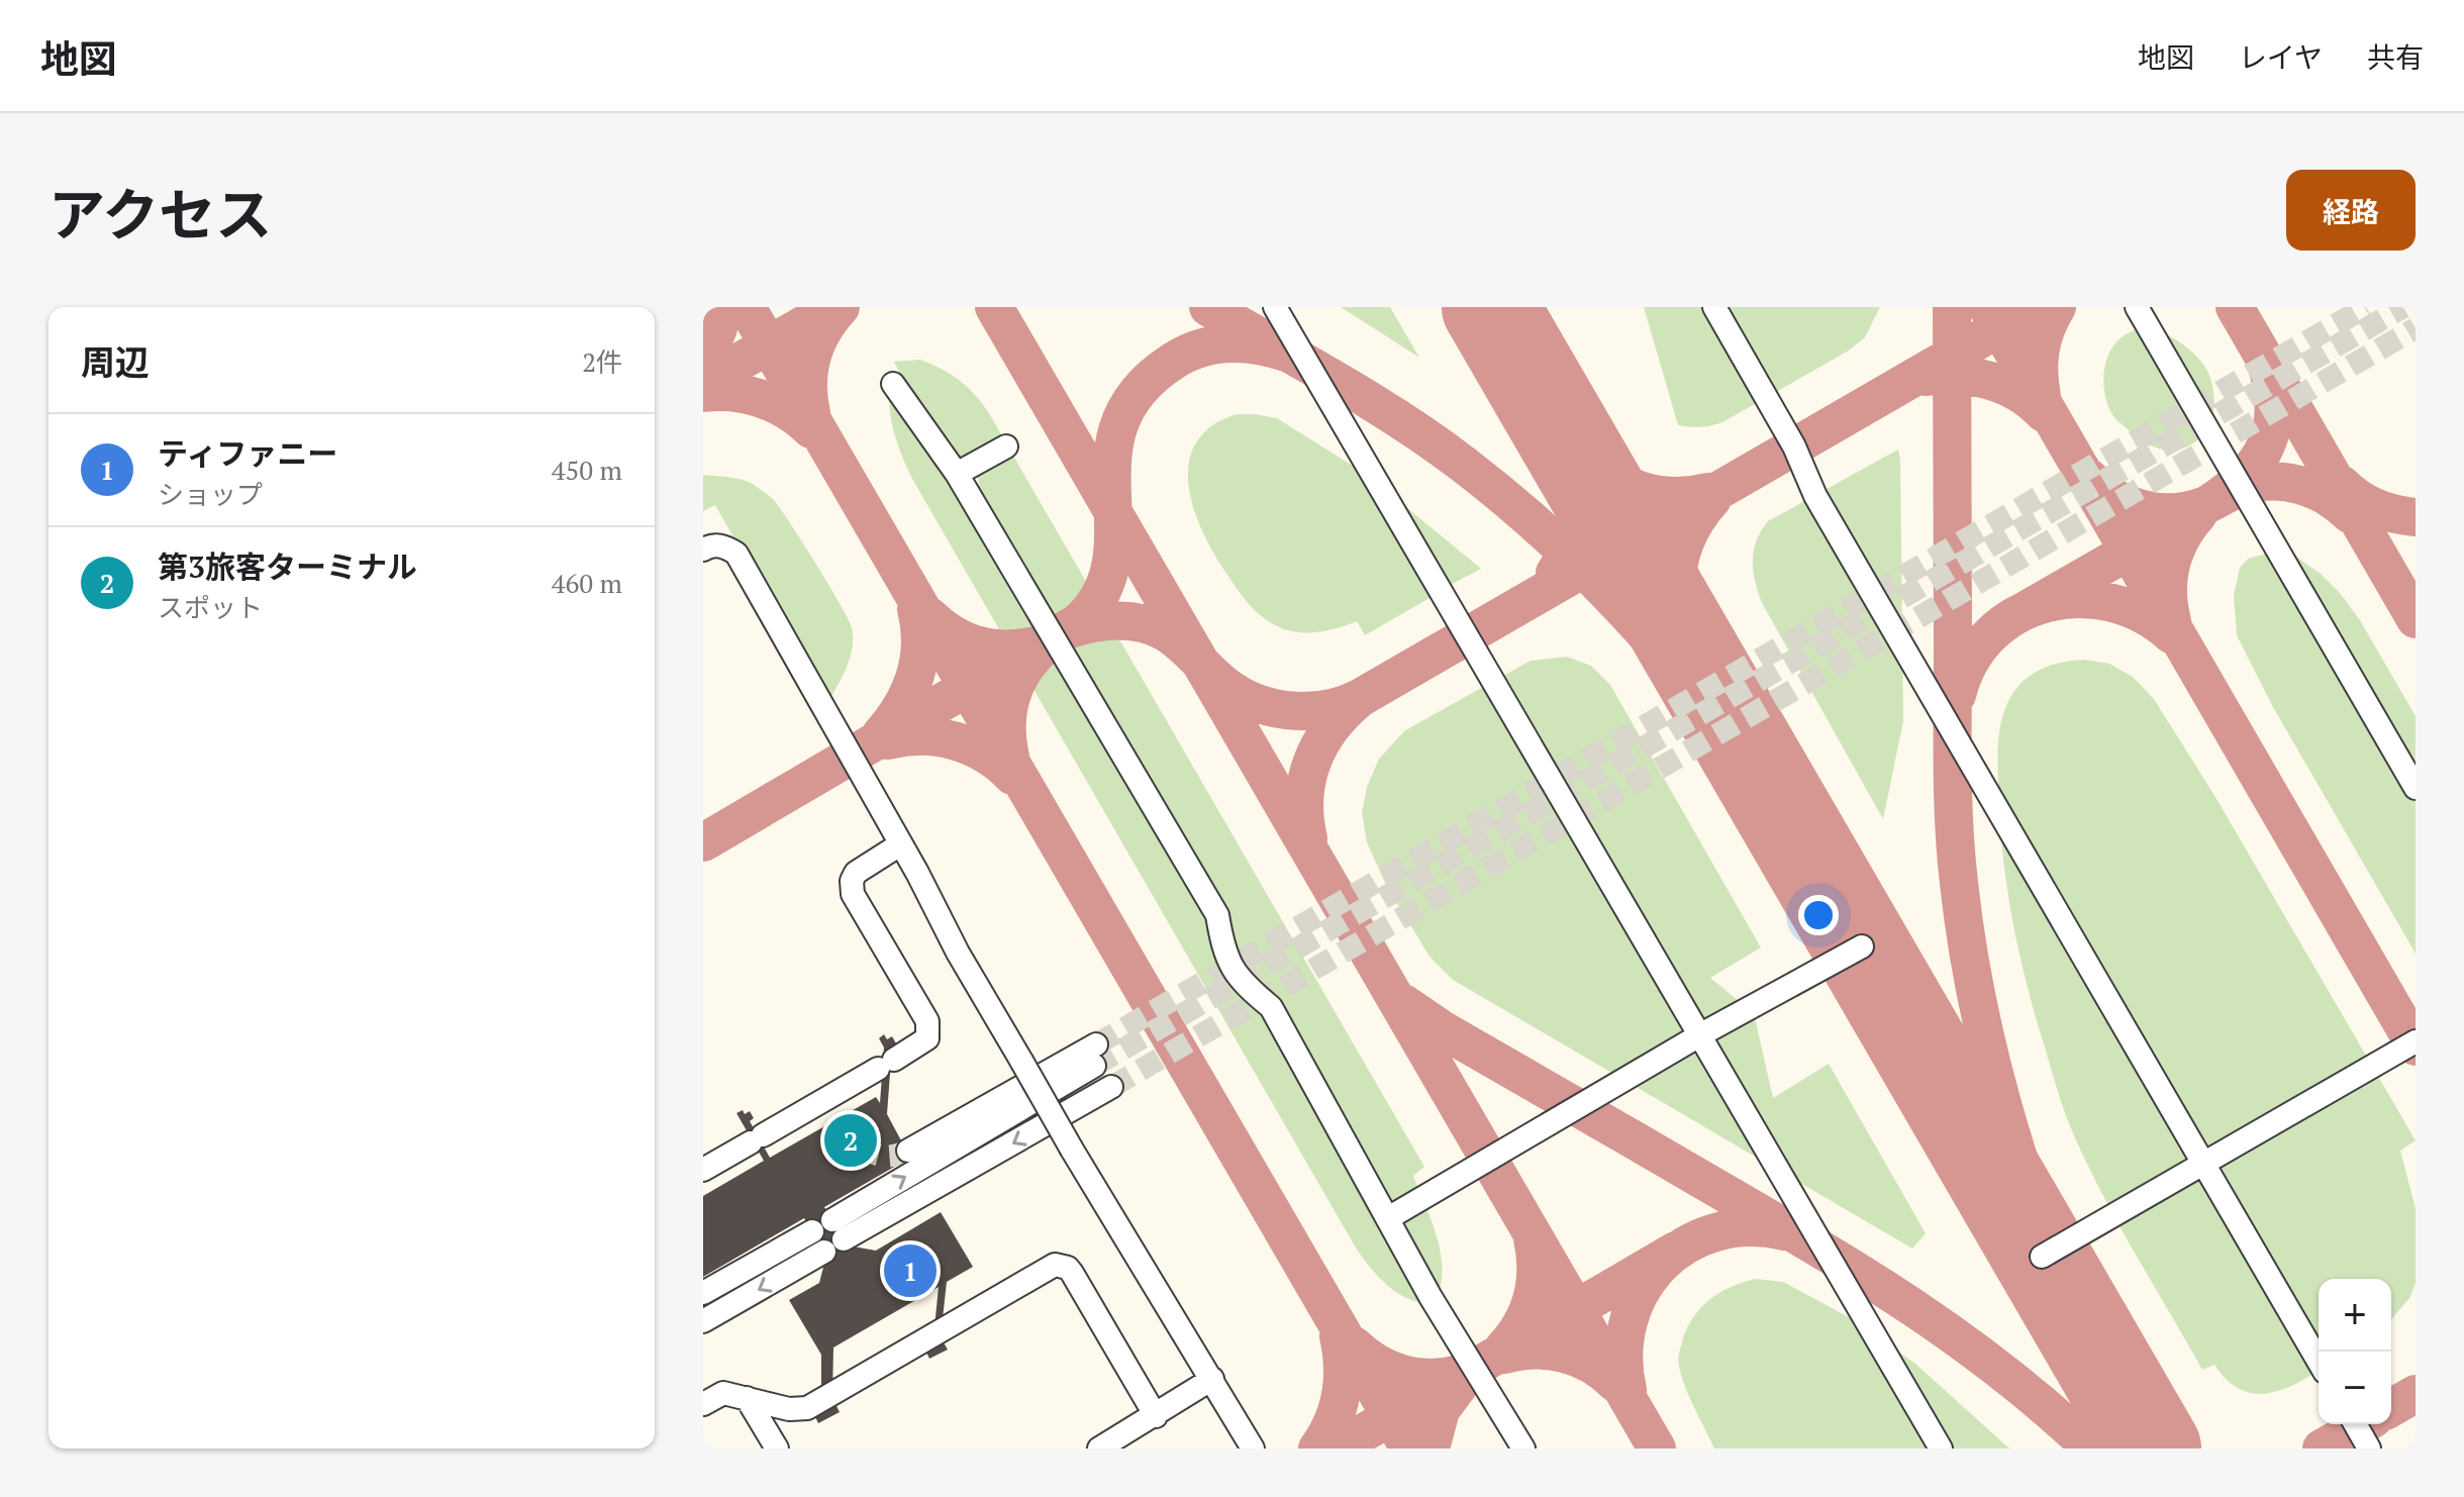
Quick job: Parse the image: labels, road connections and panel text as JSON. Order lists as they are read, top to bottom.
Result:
{
  "page": {
    "header": "地図",
    "nav": ["地図", "レイヤ", "共有"],
    "title": "アクセス",
    "buttons": "経路",
    "heading": ["周辺", "2件"],
    "list": [
      {
        "mark": "1",
        "name": "ティファニー",
        "note": "ショップ",
        "value": "450 m"
      },
      {
        "mark": "2",
        "name": "第3旅客ターミナル",
        "note": "スポット",
        "value": "460 m"
      }
    ],
    "pins": ["2", "1"],
    "map_buttons": ["+", "−"]
  }
}
